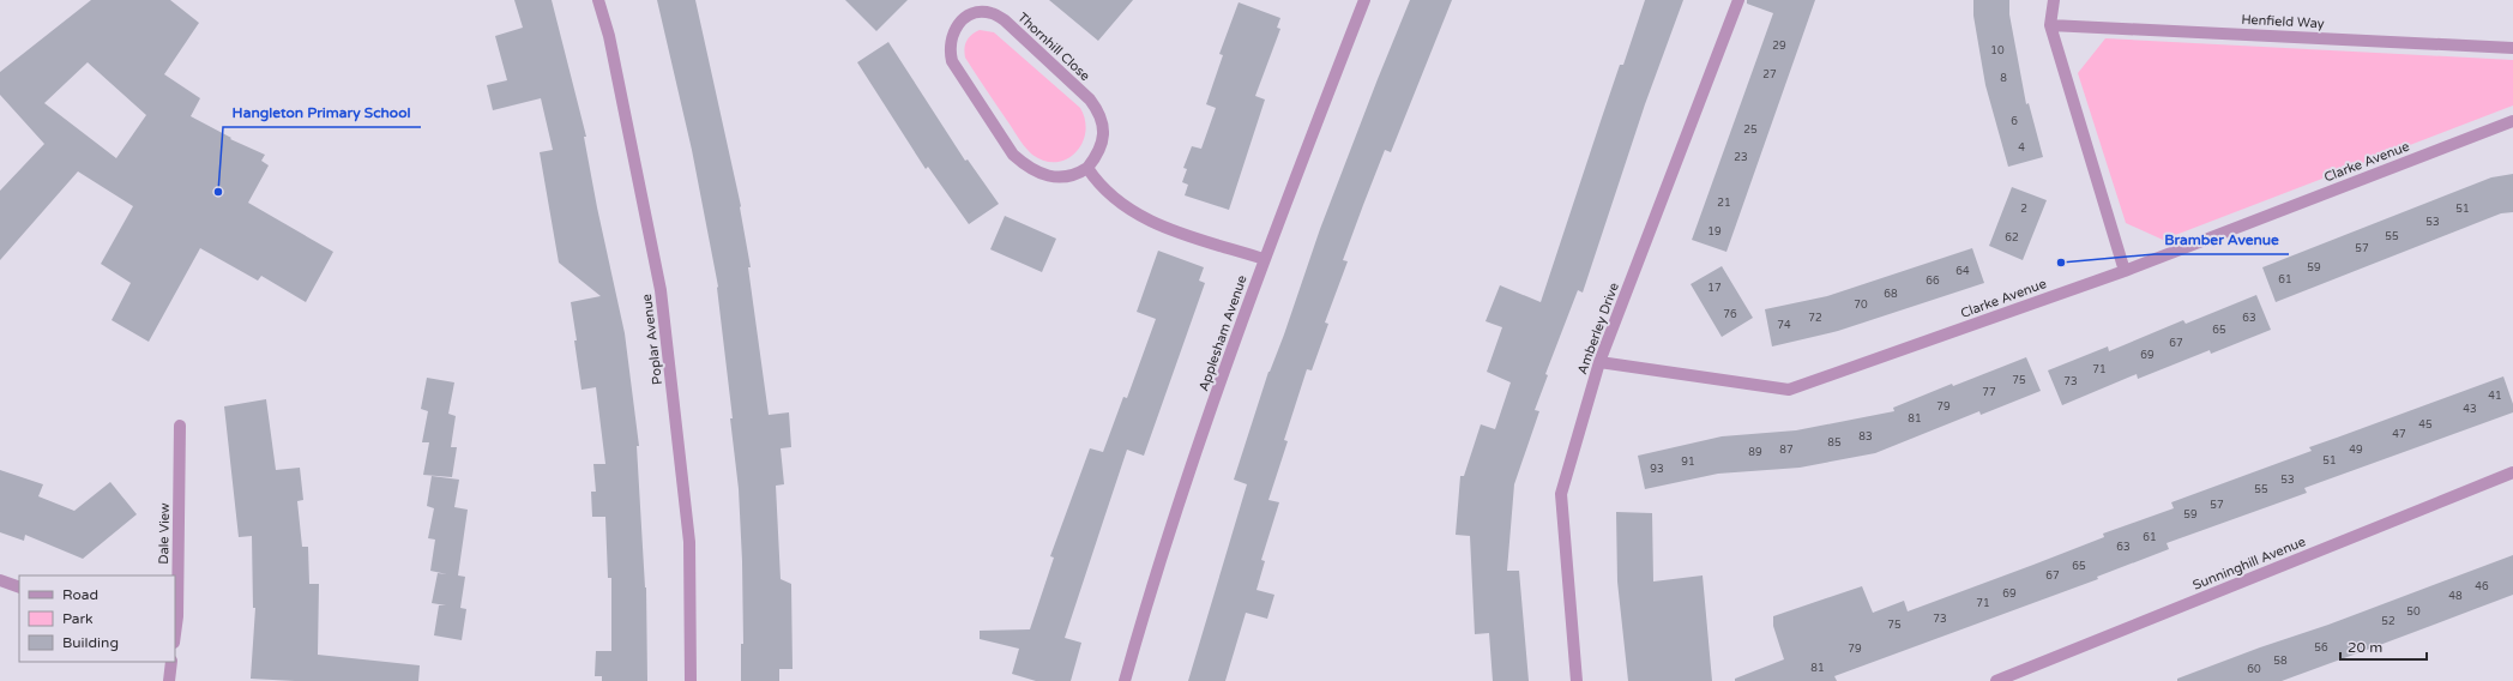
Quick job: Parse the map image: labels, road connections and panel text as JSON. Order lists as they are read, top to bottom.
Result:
{
  "streets": {
    "street": [
      "Henfield Way",
      "Thornhill Close",
      "Clarke Avenue",
      "Amberley Drive",
      "Applesham Avenue",
      "Poplar Avenue",
      "Dale View",
      "Sunninghill Avenue"
    ]
  },
  "crossings": [
    ["Clarke Avenue", "Amberley Drive"]
  ],
  "places": ["Hangleton Primary School", "Bramber Avenue"],
  "house_numbers": [
    "29",
    "10",
    "27",
    "8",
    "6",
    "25",
    "4",
    "23",
    "21",
    "2",
    "51",
    "53",
    "19",
    "55",
    "62",
    "57",
    "59",
    "64",
    "61",
    "66",
    "17",
    "68",
    "70",
    "76",
    "72",
    "63",
    "74",
    "65",
    "67",
    "69",
    "71",
    "75",
    "73",
    "77",
    "41",
    "79",
    "43",
    "81",
    "45",
    "47",
    "83",
    "85",
    "87",
    "49",
    "89",
    "51",
    "91",
    "93",
    "53",
    "55",
    "57",
    "59",
    "61",
    "63",
    "65",
    "67",
    "46",
    "69",
    "48",
    "71",
    "50",
    "73",
    "52",
    "75",
    "56",
    "79",
    "58",
    "81",
    "60"
  ],
  "legend": ["Road", "Park", "Building"],
  "scale_bar": "20 m"
}
